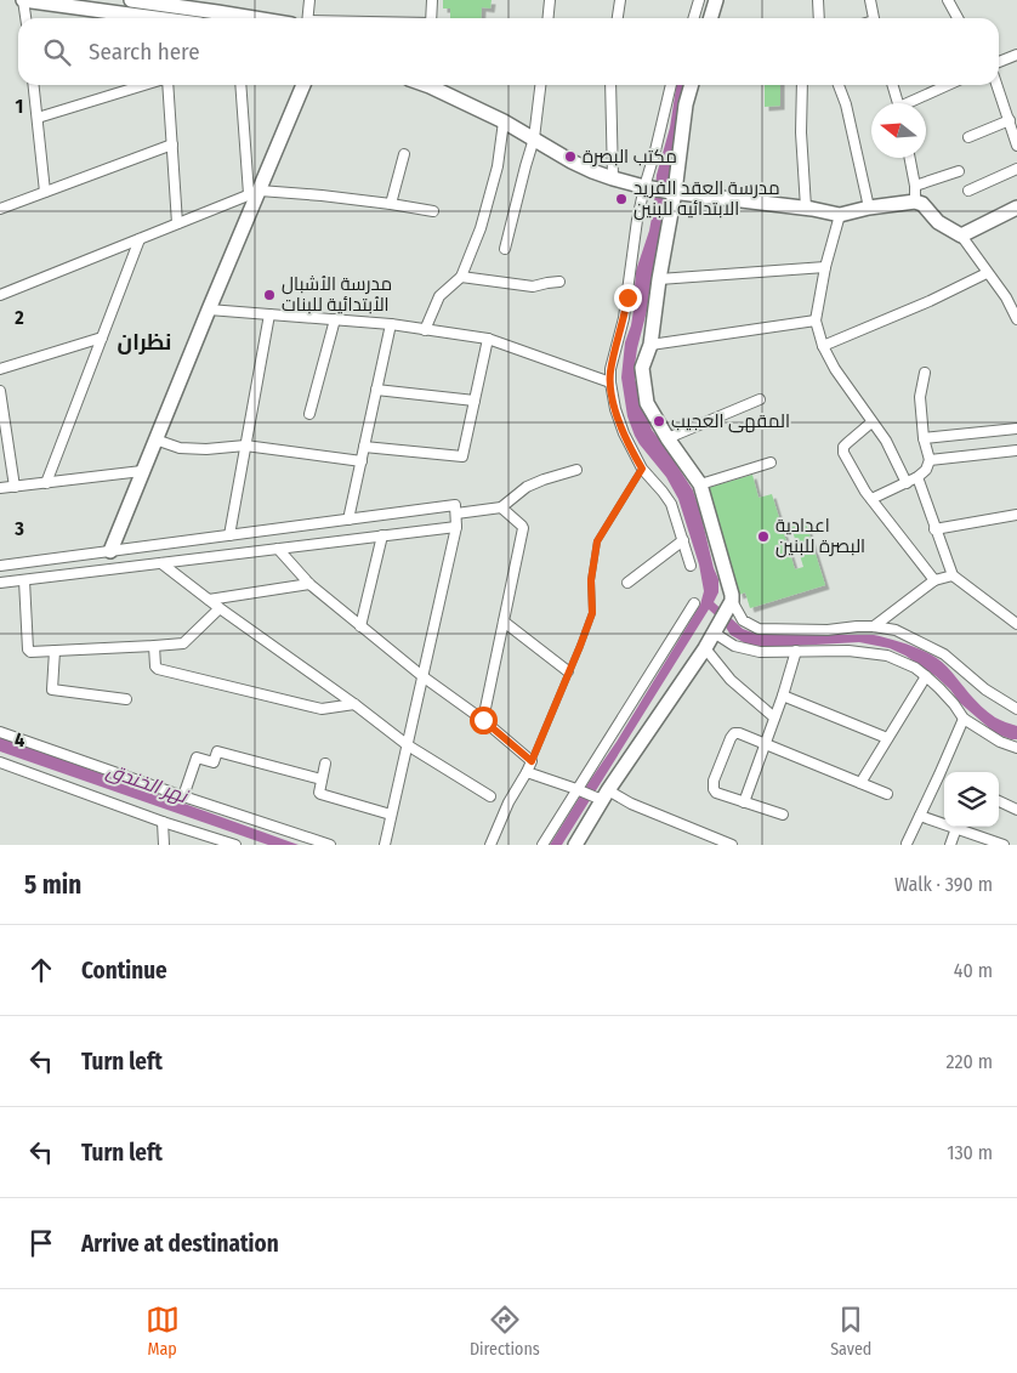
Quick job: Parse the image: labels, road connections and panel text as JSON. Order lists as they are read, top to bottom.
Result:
{
  "districts": ["نظران"],
  "water": ["نهر الخندق"],
  "places": [
    "مكتب البصرة",
    "مدرسة العقد الفريد الابتدائيه للبنين",
    "مدرسة الأشبال الأبتدائية للبنات",
    "المقهى العجيب",
    "اعدادية البصرة للبنين"
  ],
  "north": "left",
  "page": {
    "search": "Search here",
    "heading": ["5 min", "Walk · 390 m"],
    "list": [
      ["Continue", "40 m"],
      ["Turn left", "220 m"],
      ["Turn left", "130 m"],
      "Arrive at destination"
    ],
    "nav": ["Map", "Directions", "Saved"]
  },
  "grid": {
    "rows": [
      "1",
      "2",
      "3",
      "4"
    ]
  }
}
